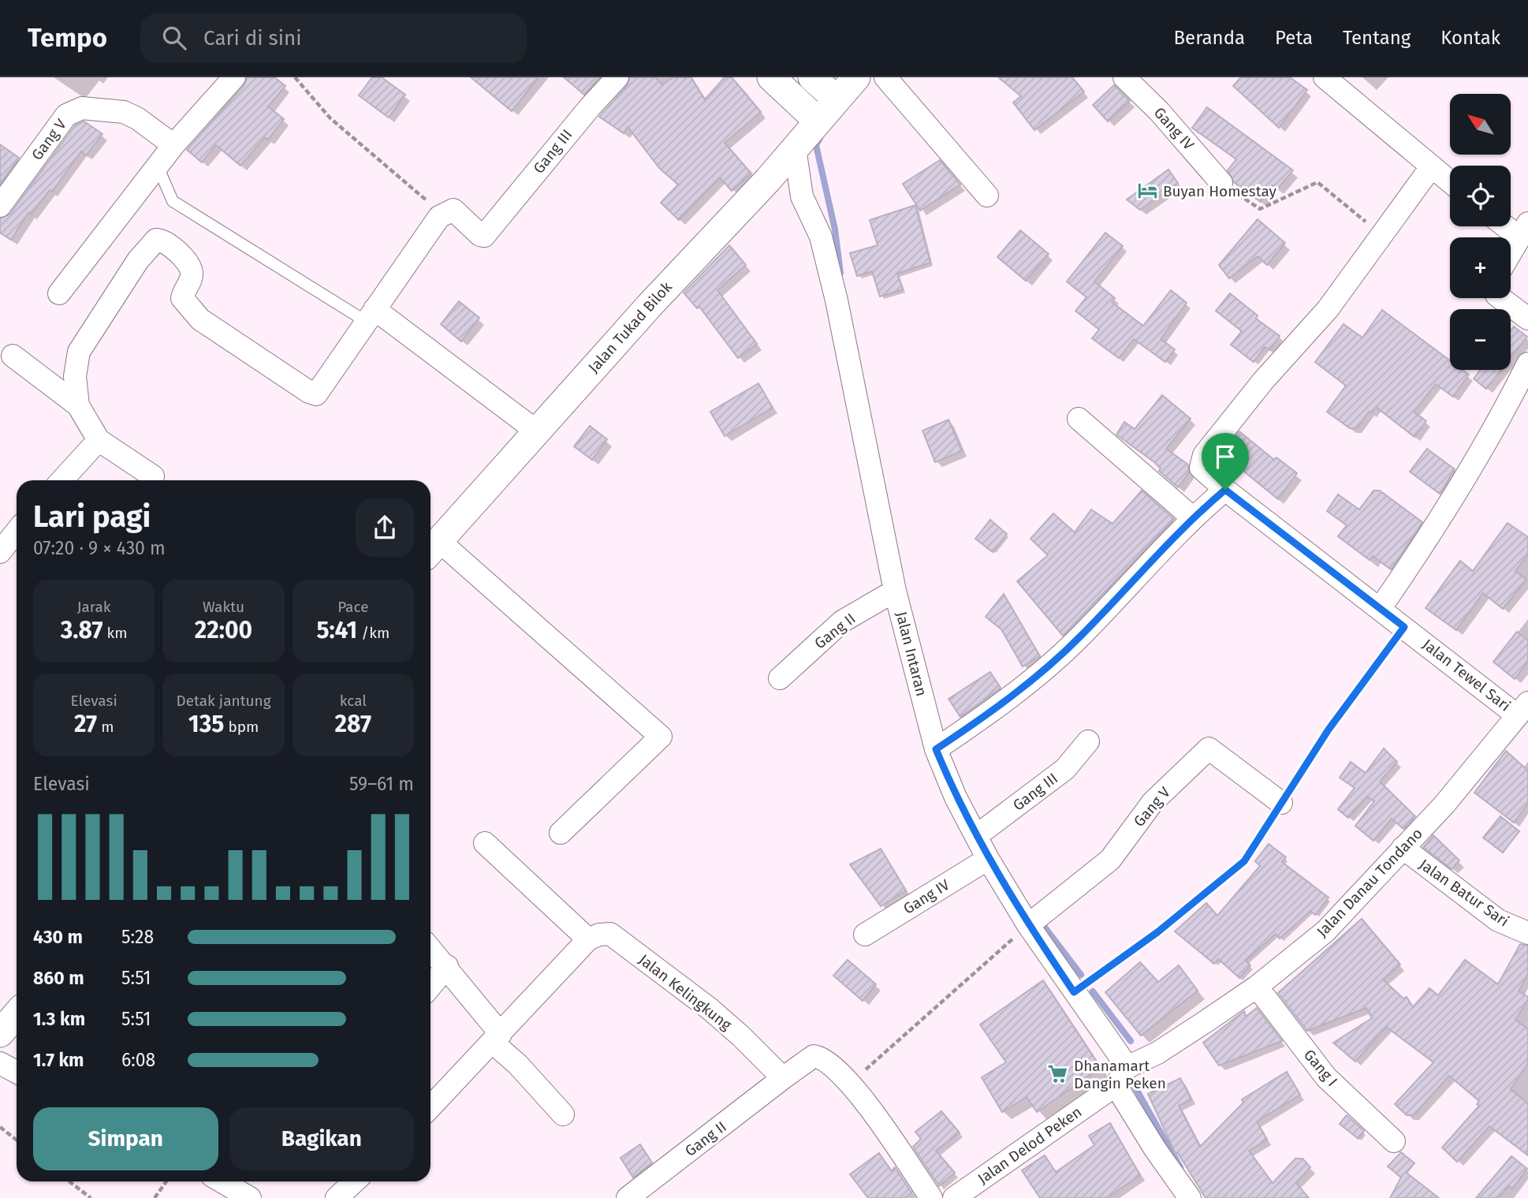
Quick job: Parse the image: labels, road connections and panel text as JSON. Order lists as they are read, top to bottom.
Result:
{
  "streets": {
    "street": [
      "Gang IV",
      "Gang V",
      "Gang III",
      "Jalan Tukad Bilok",
      "Gang II",
      "Jalan Intaran",
      "Jalan Tewel Sari",
      "Jalan Danau Tondano",
      "Jalan Batur Sari",
      "Jalan Kelingkung",
      "Gang I",
      "Jalan Delod Peken"
    ]
  },
  "crossings": [
    ["Gang IV", "Jalan Intaran"],
    ["Gang V", "Jalan Intaran"],
    ["Gang III", "Jalan Intaran"],
    ["Jalan Tukad Bilok", "Jalan Intaran"],
    ["Gang II", "Jalan Intaran"],
    ["Gang II", "Jalan Kelingkung"],
    ["Jalan Intaran", "Jalan Danau Tondano"],
    ["Jalan Intaran", "Jalan Delod Peken"],
    ["Jalan Tewel Sari", "Jalan Danau Tondano"],
    ["Jalan Danau Tondano", "Jalan Batur Sari"],
    ["Jalan Danau Tondano", "Gang I"],
    ["Jalan Danau Tondano", "Jalan Delod Peken"]
  ],
  "places": {
    "hotel": ["Buyan Homestay"],
    "supermarket": ["Dhanamart Dangin Peken"]
  },
  "north": "top left",
  "page": {
    "header": "Tempo",
    "search": "Cari di sini",
    "nav": [
      "Beranda",
      "Peta",
      "Tentang",
      "Kontak"
    ],
    "map_buttons": ["+", "−"],
    "heading": ["Lari pagi", "07:20 · 9 × 430 m"],
    "stats": [
      ["Jarak", "3.87 km"],
      ["Waktu", "22:00"],
      ["Pace", "5:41 /km"],
      ["Elevasi", "27 m"],
      ["Detak jantung", "135 bpm"],
      ["kcal", "287"]
    ],
    "chart": ["Elevasi", "59–61 m"],
    "list": [
      {
        "name": "430 m",
        "note": "5:28"
      },
      {
        "name": "860 m",
        "note": "5:51"
      },
      {
        "name": "1.3 km",
        "note": "5:51"
      },
      {
        "name": "1.7 km",
        "note": "6:08"
      }
    ],
    "buttons": ["Simpan", "Bagikan"]
  }
}
